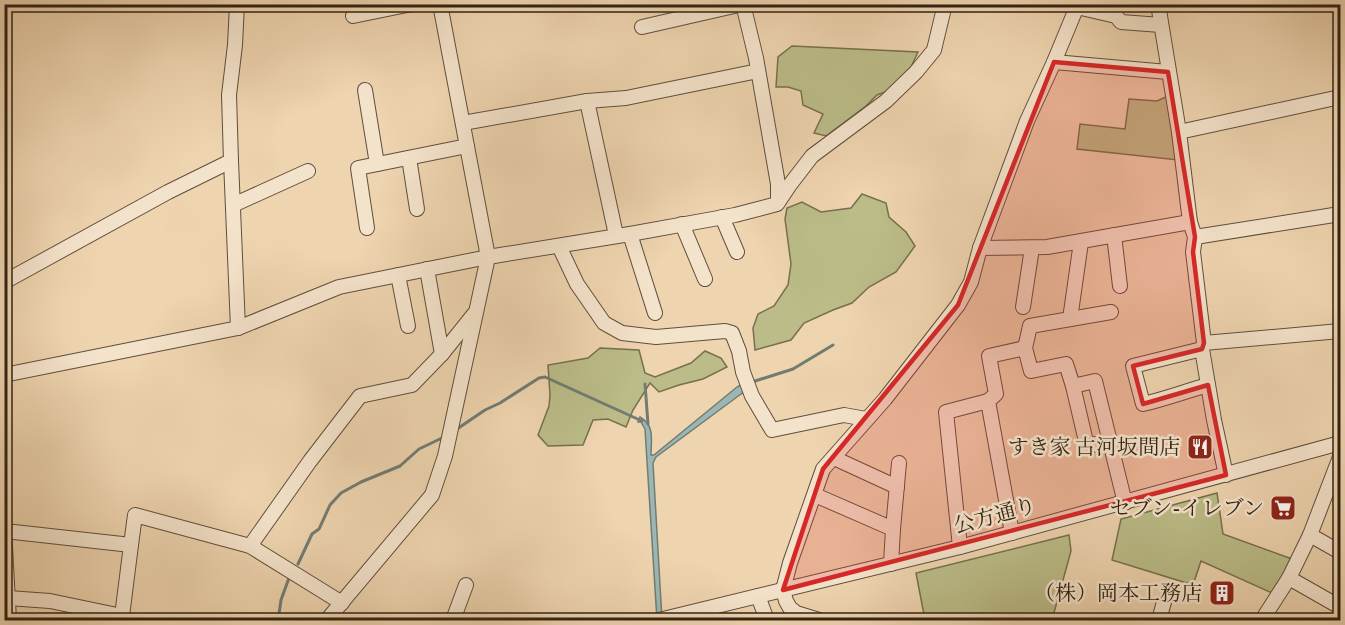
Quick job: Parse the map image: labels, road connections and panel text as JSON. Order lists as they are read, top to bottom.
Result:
{
  "streets": {
    "street": ["公方通り"]
  },
  "places": {
    "restaurant": ["すき家 古河坂間店"],
    "supermarket": ["セブン-イレブン"],
    "building": ["（株）岡本工務店"]
  }
}
